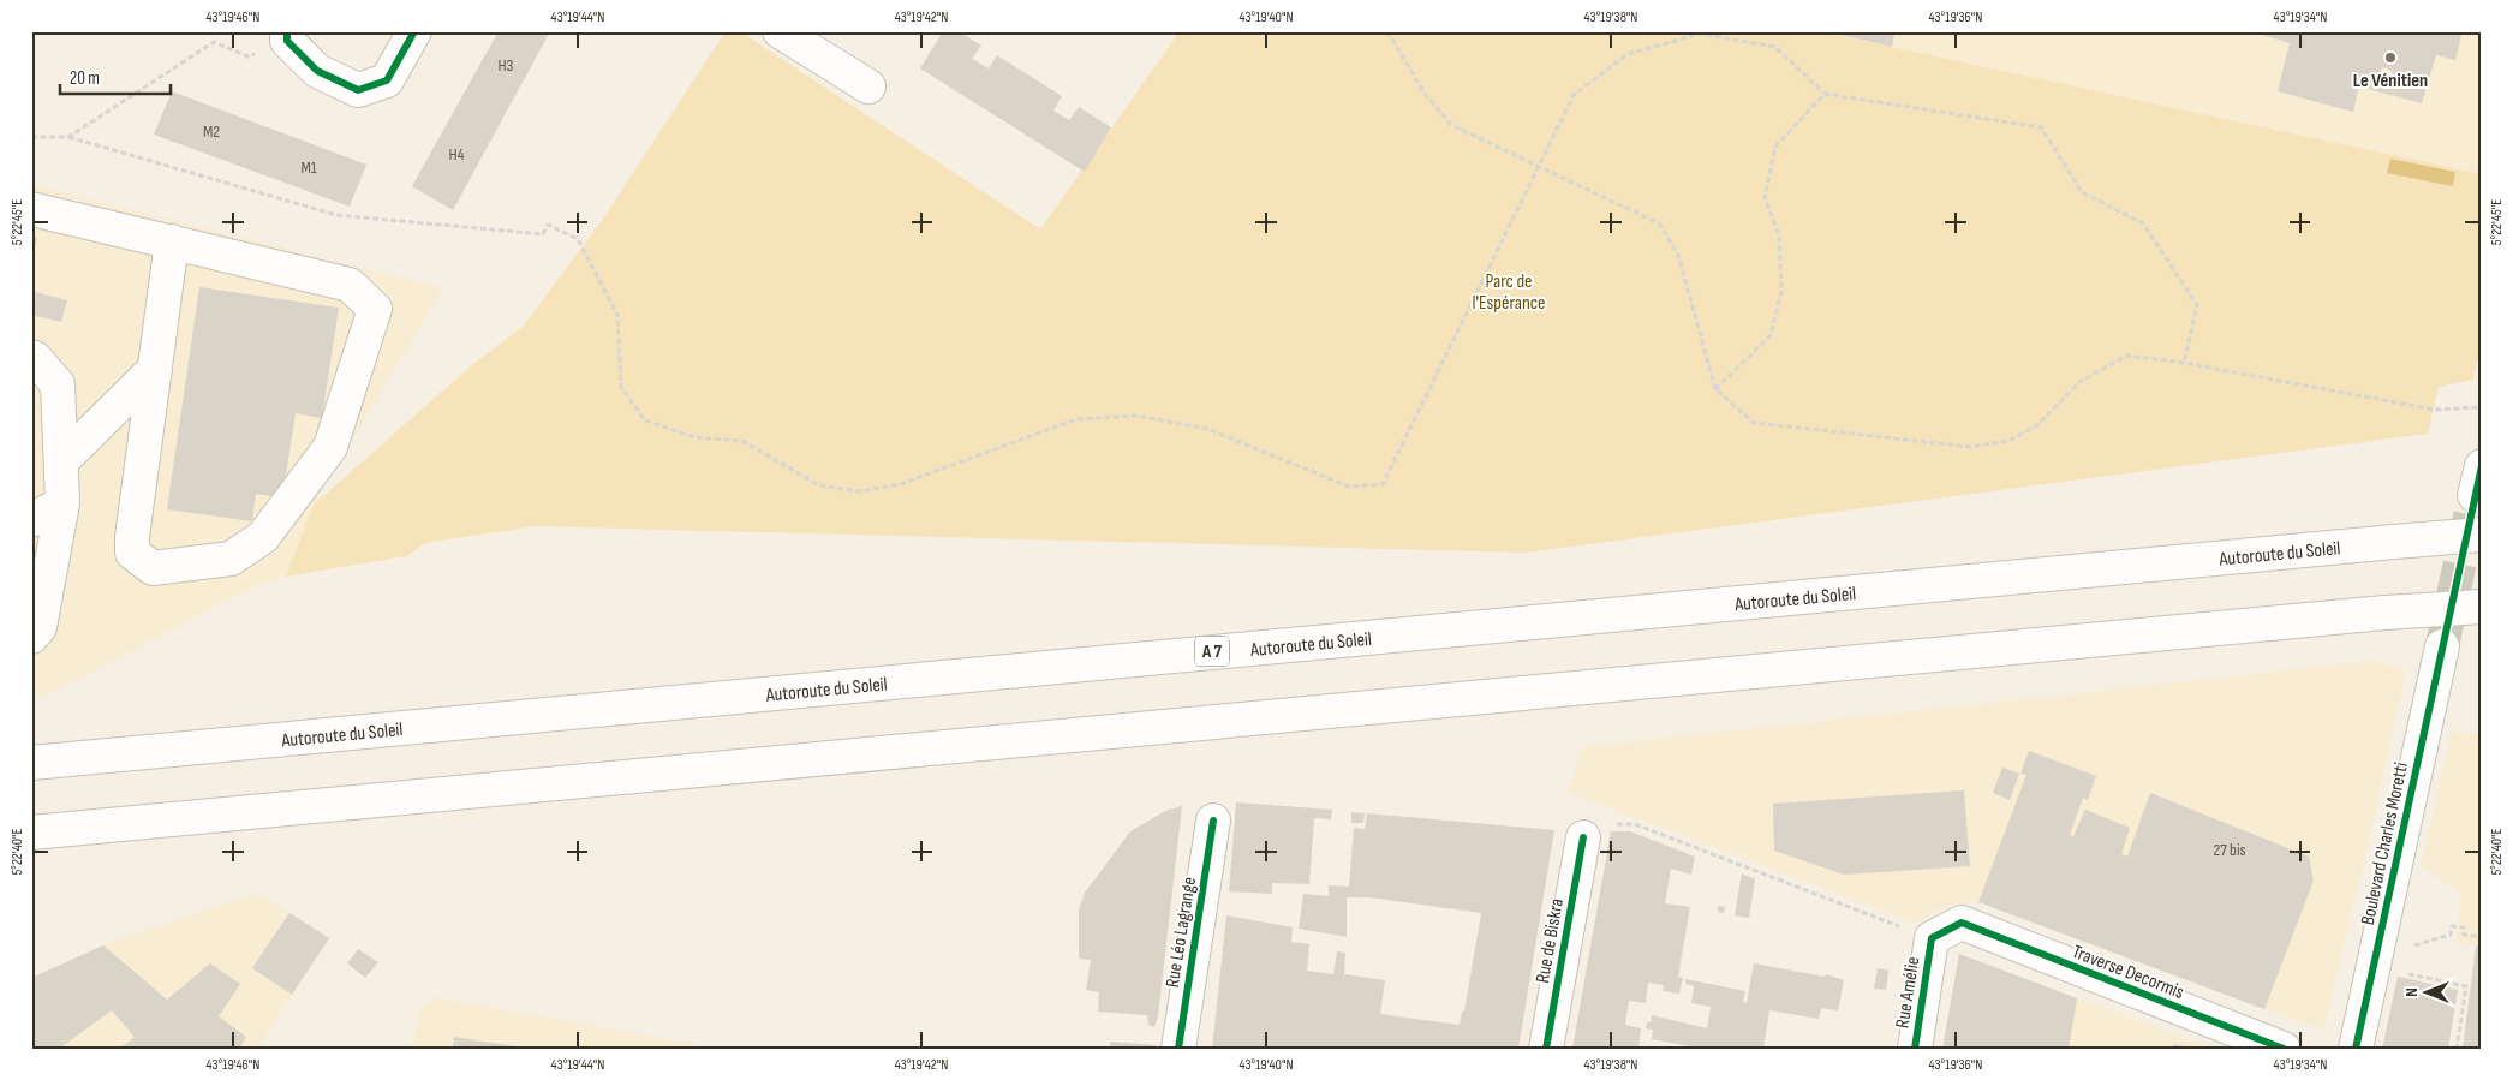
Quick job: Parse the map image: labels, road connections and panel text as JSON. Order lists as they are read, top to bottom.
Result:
{
  "streets": {
    "main road": [
      "Autoroute du Soleil",
      "A 7",
      "Boulevard Charles Moretti",
      "Rue Léo Lagrange",
      "Rue de Biskra",
      "Traverse Decormis",
      "Rue Amélie"
    ]
  },
  "crossings": [
    ["Traverse Decormis", "Rue Amélie"]
  ],
  "parks": ["Parc de l'Espérance"],
  "places": ["Le Vénitien"],
  "house_numbers": [
    "H3",
    "M2",
    "H4",
    "M1",
    "27 bis"
  ],
  "scale_bar": "20 m",
  "north": "left",
  "coordinates": [
    "43°19'46\"N",
    "43°19'44\"N",
    "43°19'42\"N",
    "43°19'40\"N",
    "43°19'38\"N",
    "43°19'36\"N",
    "43°19'34\"N",
    "5°22'45\"E",
    "5°22'40\"E"
  ]
}
